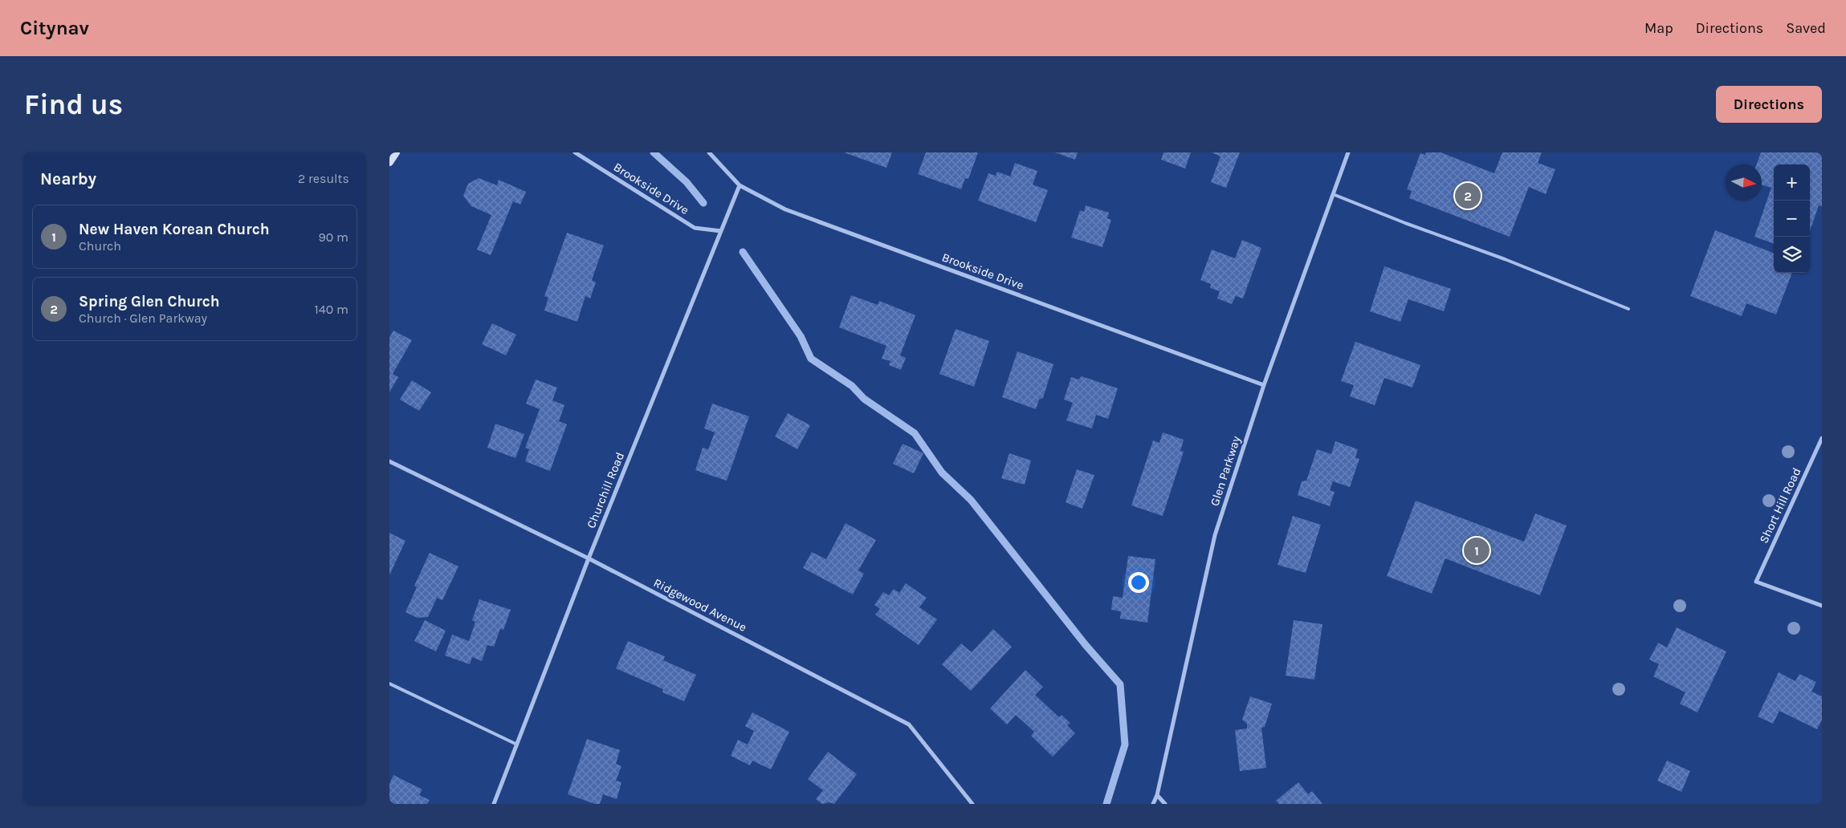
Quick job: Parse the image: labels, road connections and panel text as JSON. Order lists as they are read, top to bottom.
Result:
{
  "streets": {
    "street": [
      "Brookside Drive",
      "Glen Parkway",
      "Churchill Road",
      "Short Hill Road",
      "Ridgewood Avenue"
    ]
  },
  "crossings": [
    ["Brookside Drive", "Glen Parkway"],
    ["Brookside Drive", "Churchill Road"],
    ["Churchill Road", "Ridgewood Avenue"]
  ],
  "north": "right",
  "page": {
    "header": "Citynav",
    "nav": ["Map", "Directions", "Saved"],
    "buttons": "Directions",
    "title": "Find us",
    "heading": ["Nearby", "2 results"],
    "map_buttons": ["+", "−"],
    "pins": ["2", "1"],
    "list": [
      {
        "mark": "1",
        "name": "New Haven Korean Church",
        "note": "Church",
        "value": "90 m"
      },
      {
        "mark": "2",
        "name": "Spring Glen Church",
        "note": "Church · Glen Parkway",
        "value": "140 m"
      }
    ]
  }
}
